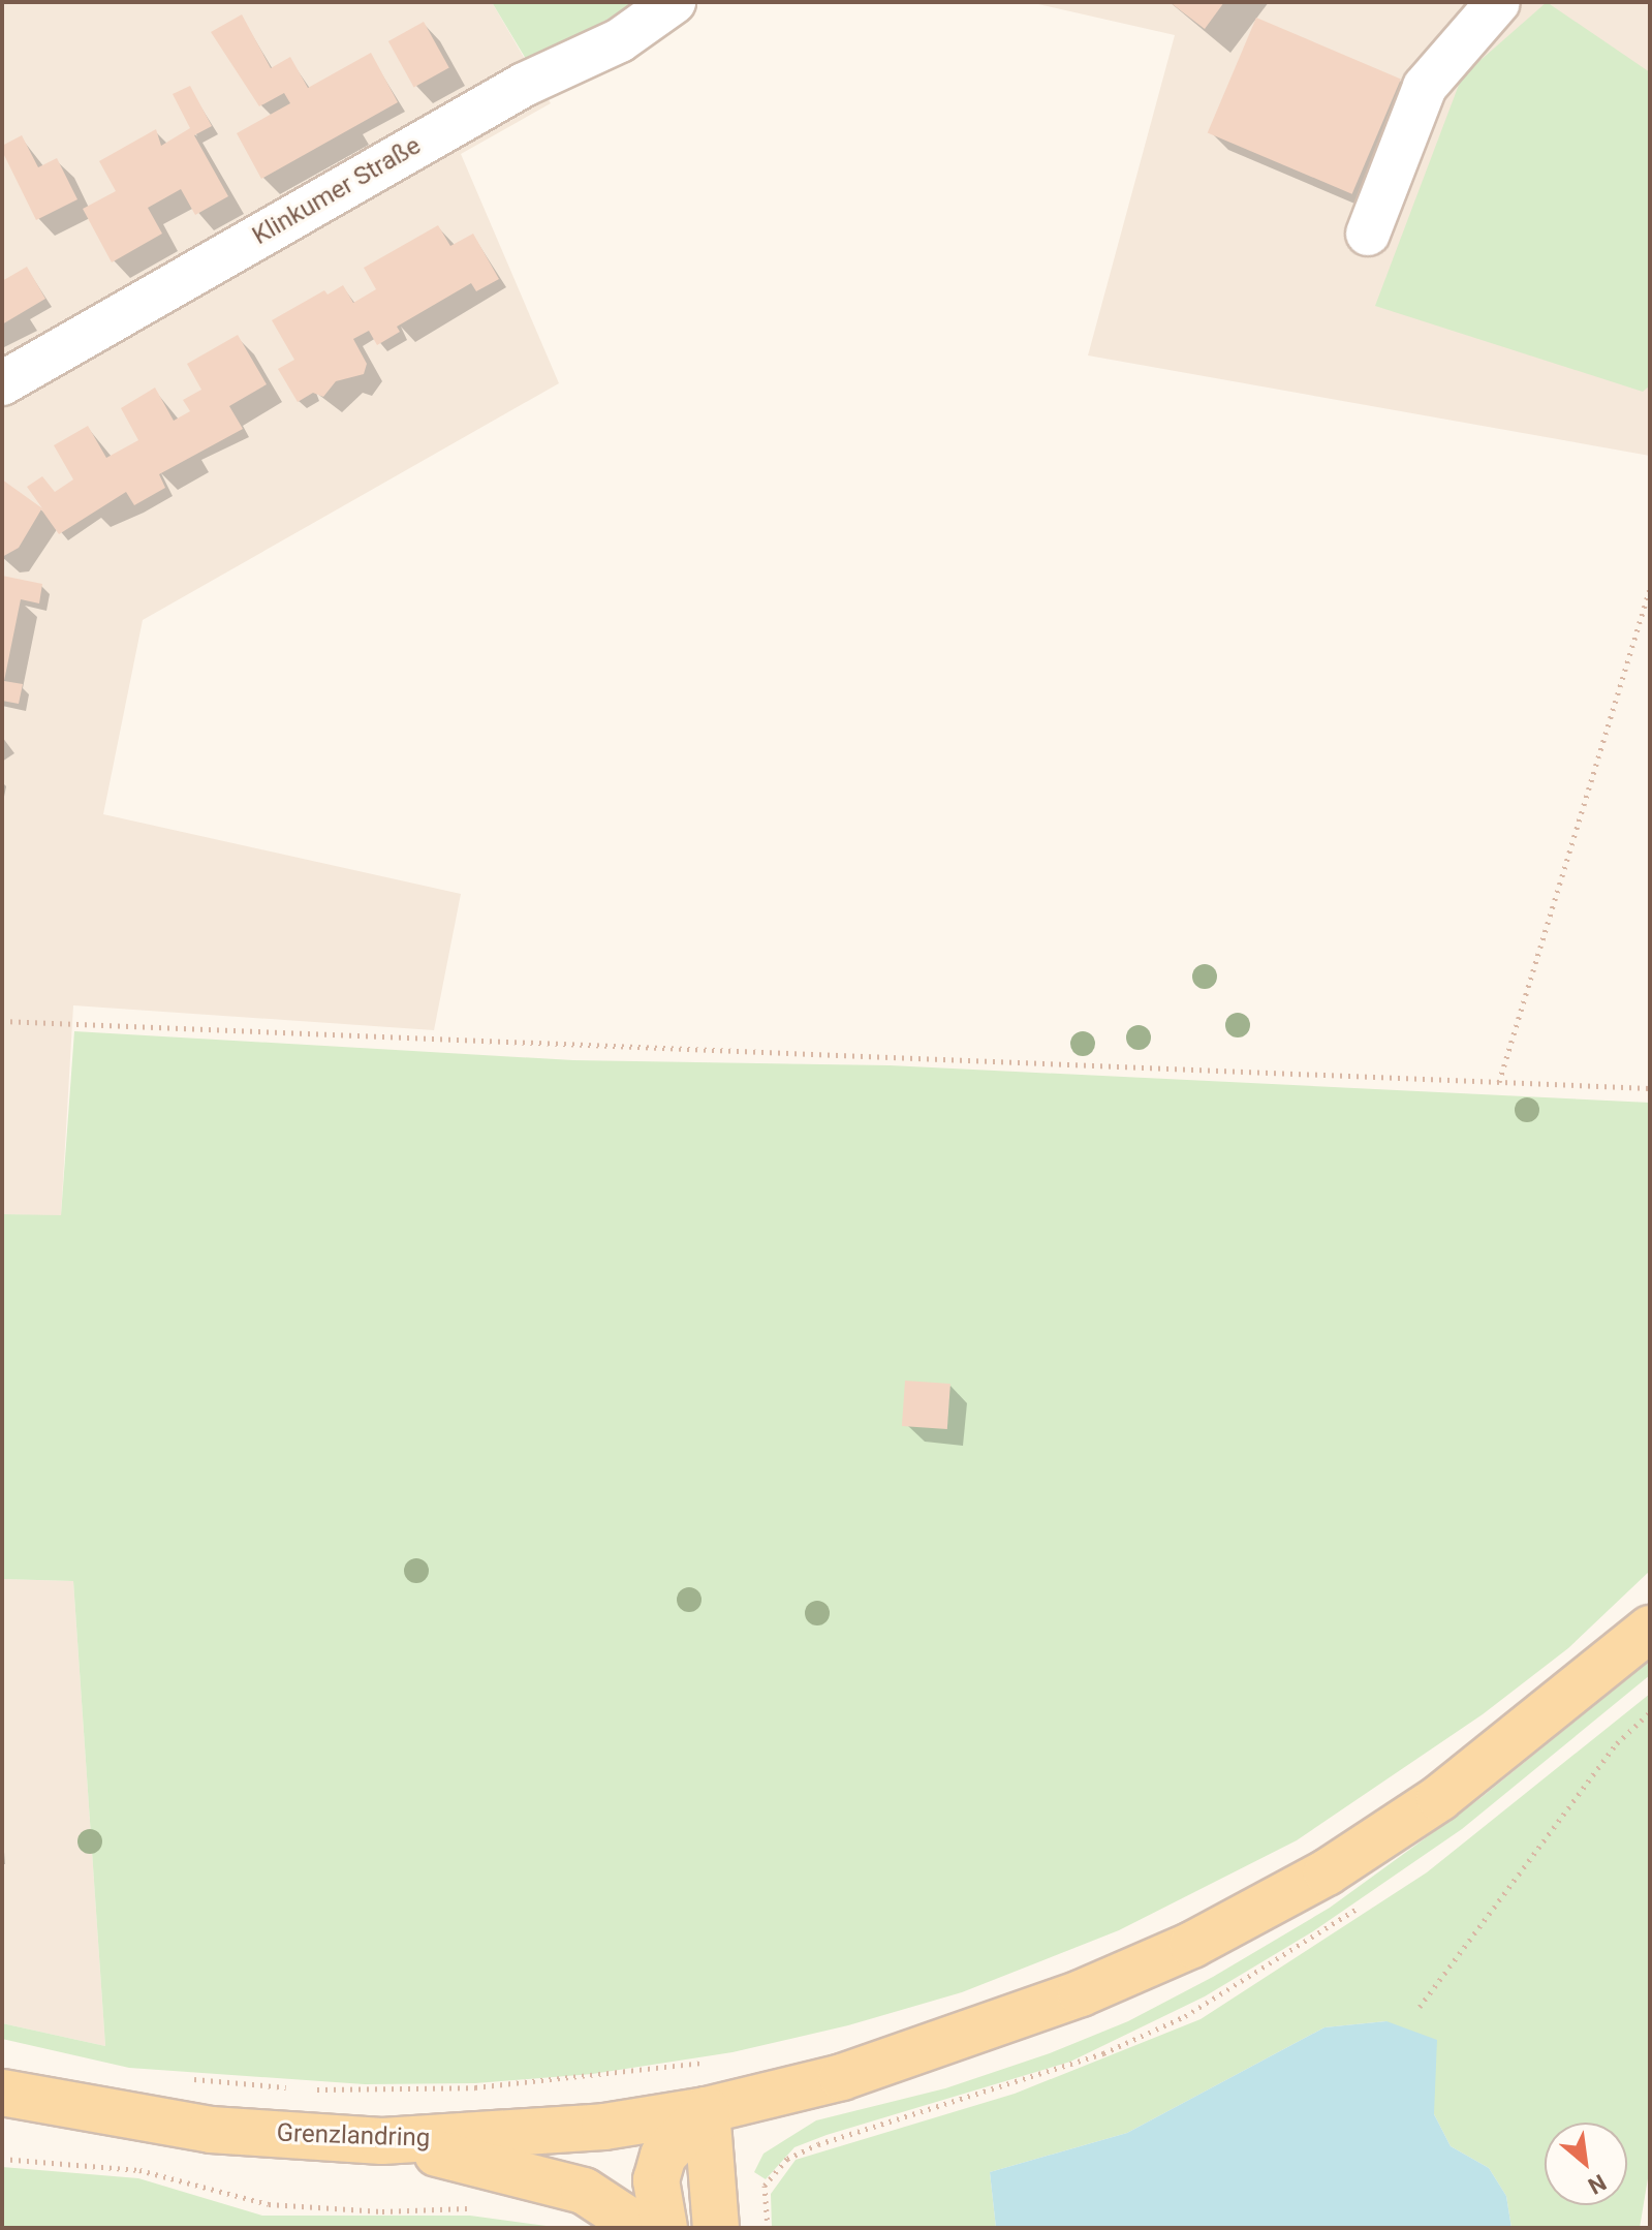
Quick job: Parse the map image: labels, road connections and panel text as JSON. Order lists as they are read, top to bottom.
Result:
{
  "streets": {
    "main road": ["Grenzlandring"],
    "street": ["Klinkumer Straße"]
  },
  "north": "bottom right"
}
